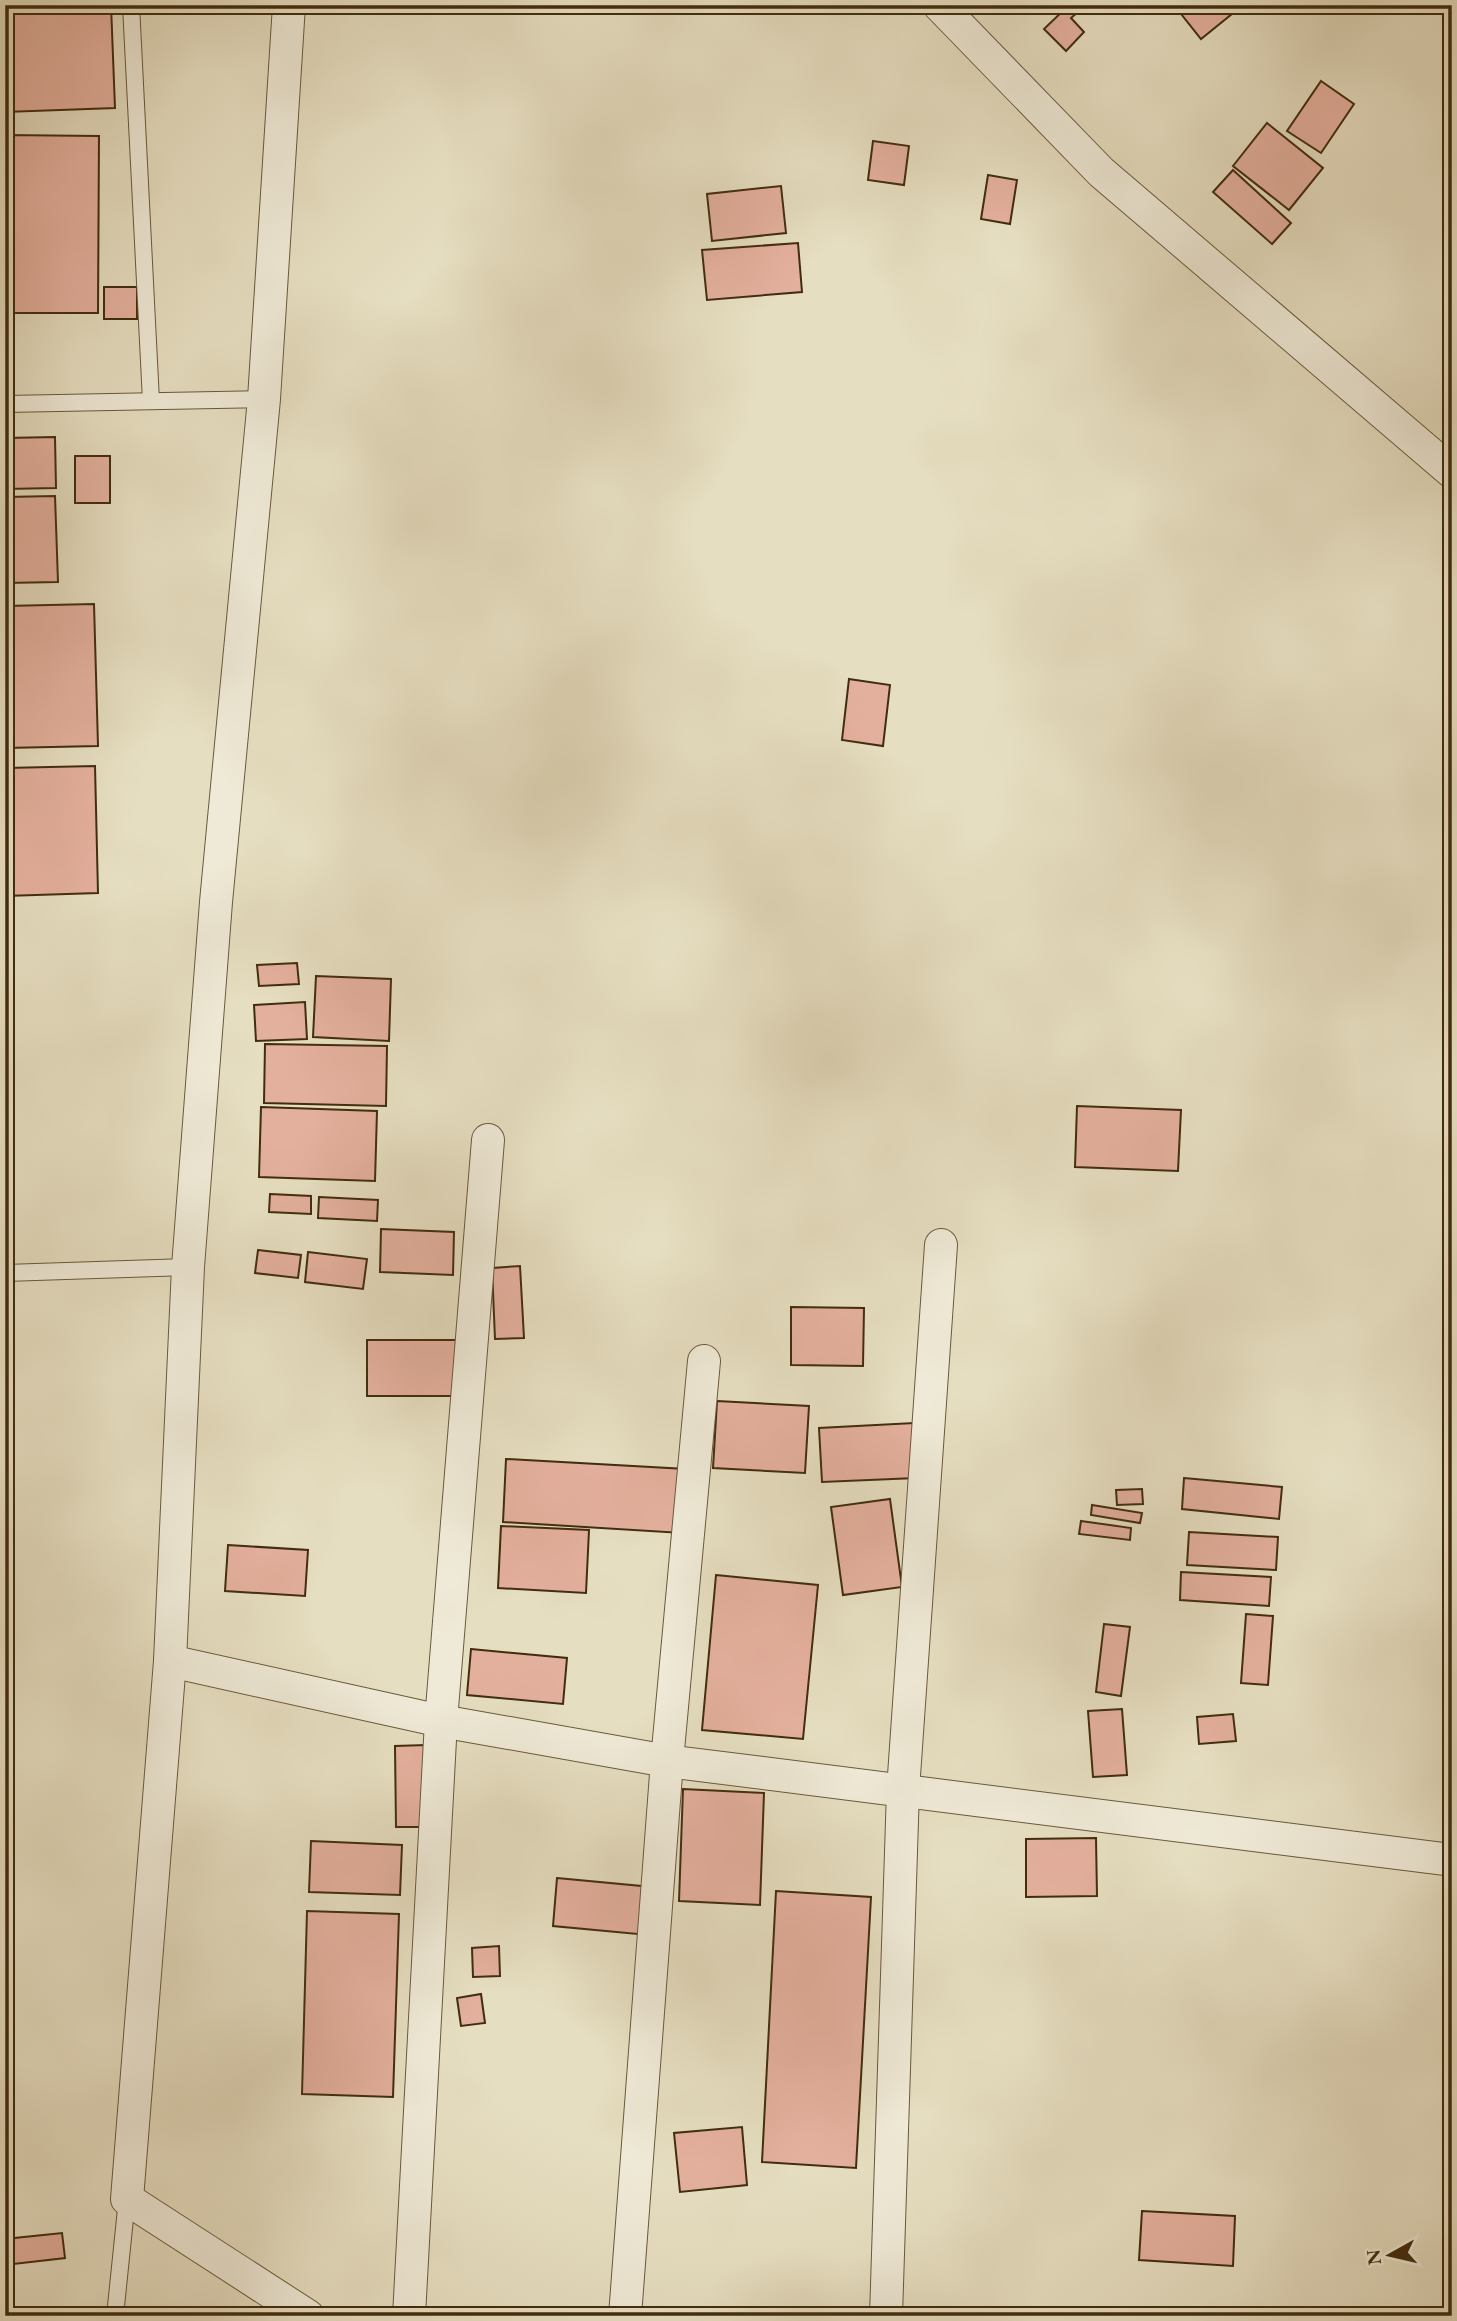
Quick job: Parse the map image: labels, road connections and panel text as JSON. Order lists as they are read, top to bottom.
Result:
{
  "north": "left"
}
